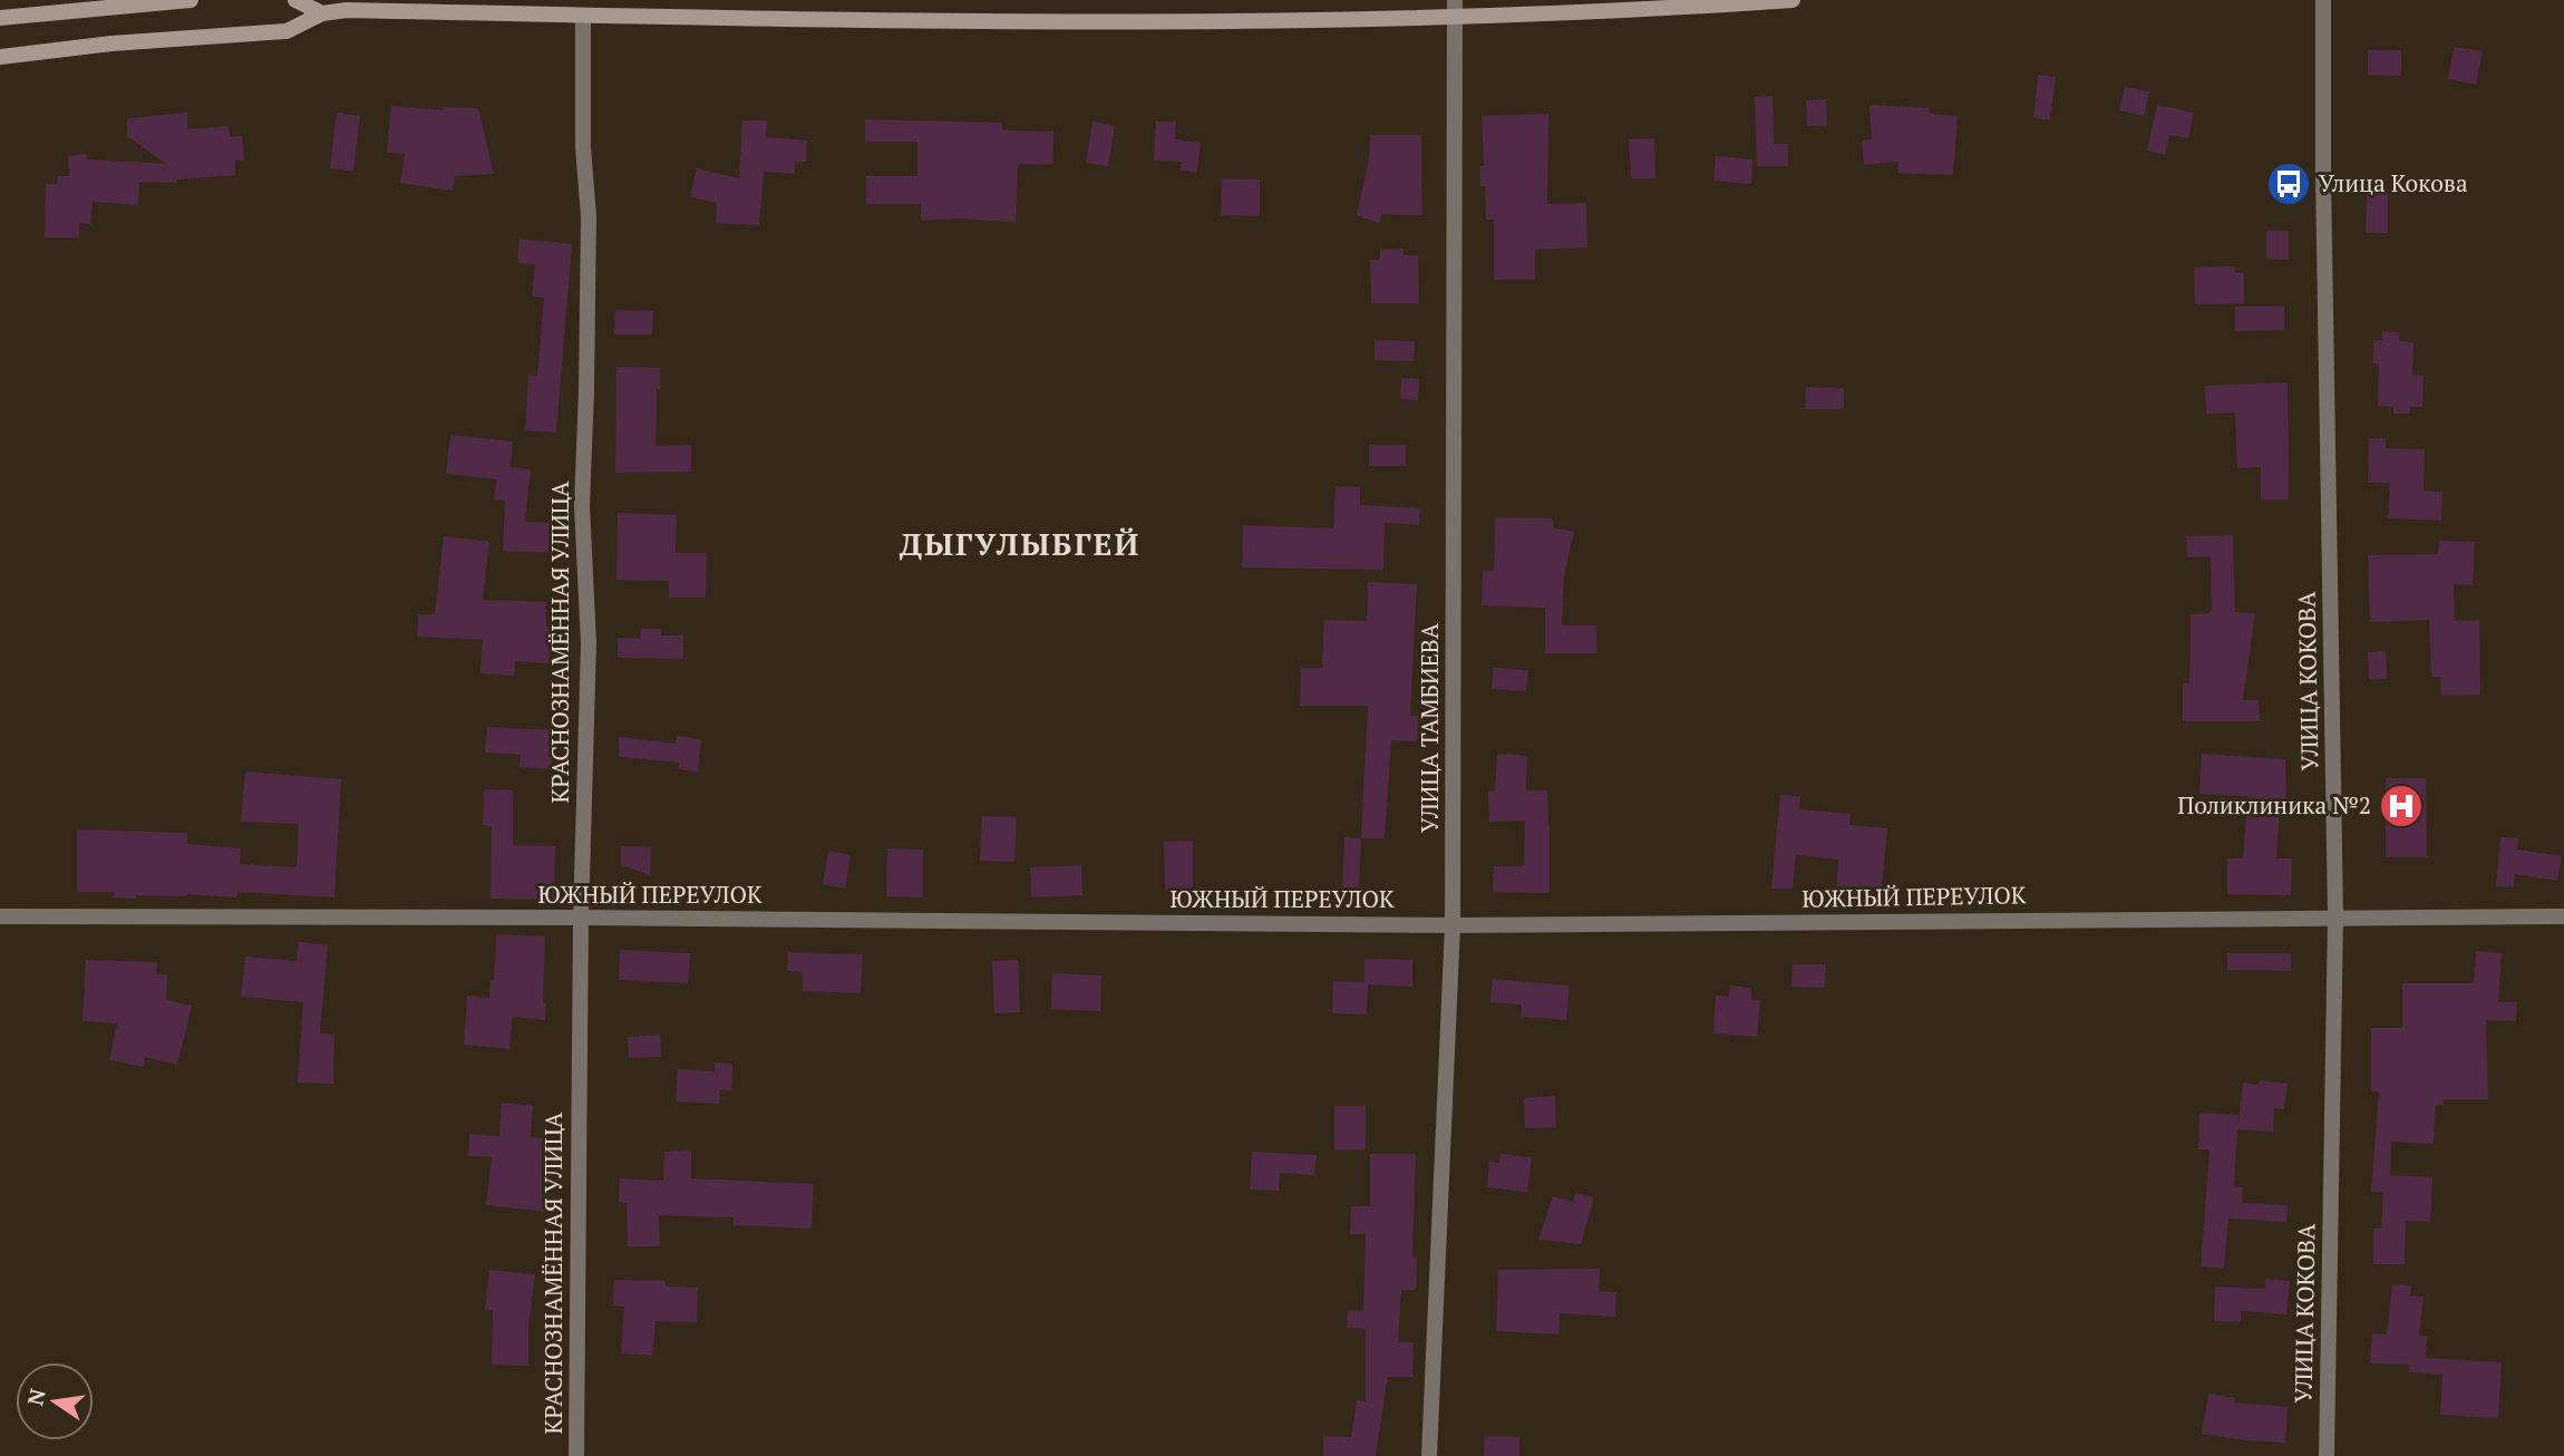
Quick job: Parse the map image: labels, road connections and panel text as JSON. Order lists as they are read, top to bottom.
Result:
{
  "streets": {
    "street": [
      "КРАСНОЗНАМЁННАЯ УЛИЦА",
      "УЛИЦА КОКОВА",
      "УЛИЦА ТАМБИЕВА",
      "ЮЖНЫЙ ПЕРЕУЛОК"
    ]
  },
  "crossings": [
    ["КРАСНОЗНАМЁННАЯ УЛИЦА", "ЮЖНЫЙ ПЕРЕУЛОК"],
    ["УЛИЦА КОКОВА", "ЮЖНЫЙ ПЕРЕУЛОК"],
    ["УЛИЦА ТАМБИЕВА", "ЮЖНЫЙ ПЕРЕУЛОК"]
  ],
  "districts": ["ДЫГУЛЫБГЕЙ"],
  "places": {
    "bus stop": ["Улица Кокова"],
    "hospital": ["Поликлиника №2"]
  },
  "north": "left"
}
